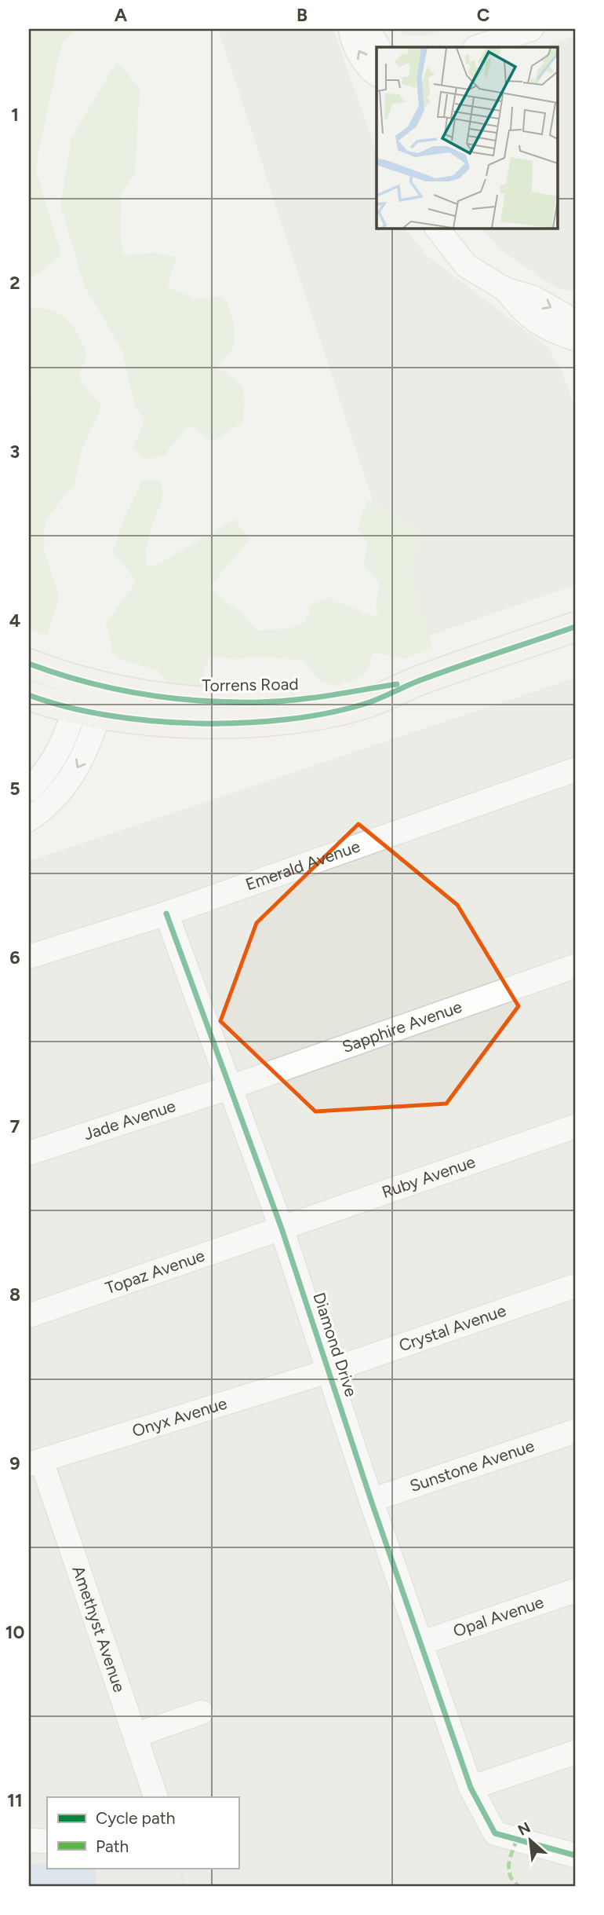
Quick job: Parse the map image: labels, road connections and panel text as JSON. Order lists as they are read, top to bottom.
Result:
{
  "streets": {
    "main road": ["Torrens Road"],
    "street": [
      "Emerald Avenue",
      "Sapphire Avenue",
      "Jade Avenue",
      "Ruby Avenue",
      "Topaz Avenue",
      "Crystal Avenue",
      "Diamond Drive",
      "Onyx Avenue",
      "Sunstone Avenue",
      "Opal Avenue",
      "Amethyst Avenue"
    ]
  },
  "crossings": [
    ["Emerald Avenue", "Diamond Drive"],
    ["Sapphire Avenue", "Jade Avenue"],
    ["Sapphire Avenue", "Diamond Drive"],
    ["Jade Avenue", "Diamond Drive"],
    ["Ruby Avenue", "Topaz Avenue"],
    ["Ruby Avenue", "Diamond Drive"],
    ["Topaz Avenue", "Diamond Drive"],
    ["Crystal Avenue", "Diamond Drive"],
    ["Crystal Avenue", "Onyx Avenue"],
    ["Diamond Drive", "Onyx Avenue"],
    ["Diamond Drive", "Sunstone Avenue"],
    ["Diamond Drive", "Opal Avenue"],
    ["Onyx Avenue", "Amethyst Avenue"]
  ],
  "legend": ["Cycle path", "Path"],
  "north": "top left",
  "grid": {
    "columns": ["A", "B", "C"],
    "rows": [
      "1",
      "2",
      "3",
      "4",
      "5",
      "6",
      "7",
      "8",
      "9",
      "10",
      "11"
    ]
  }
}
